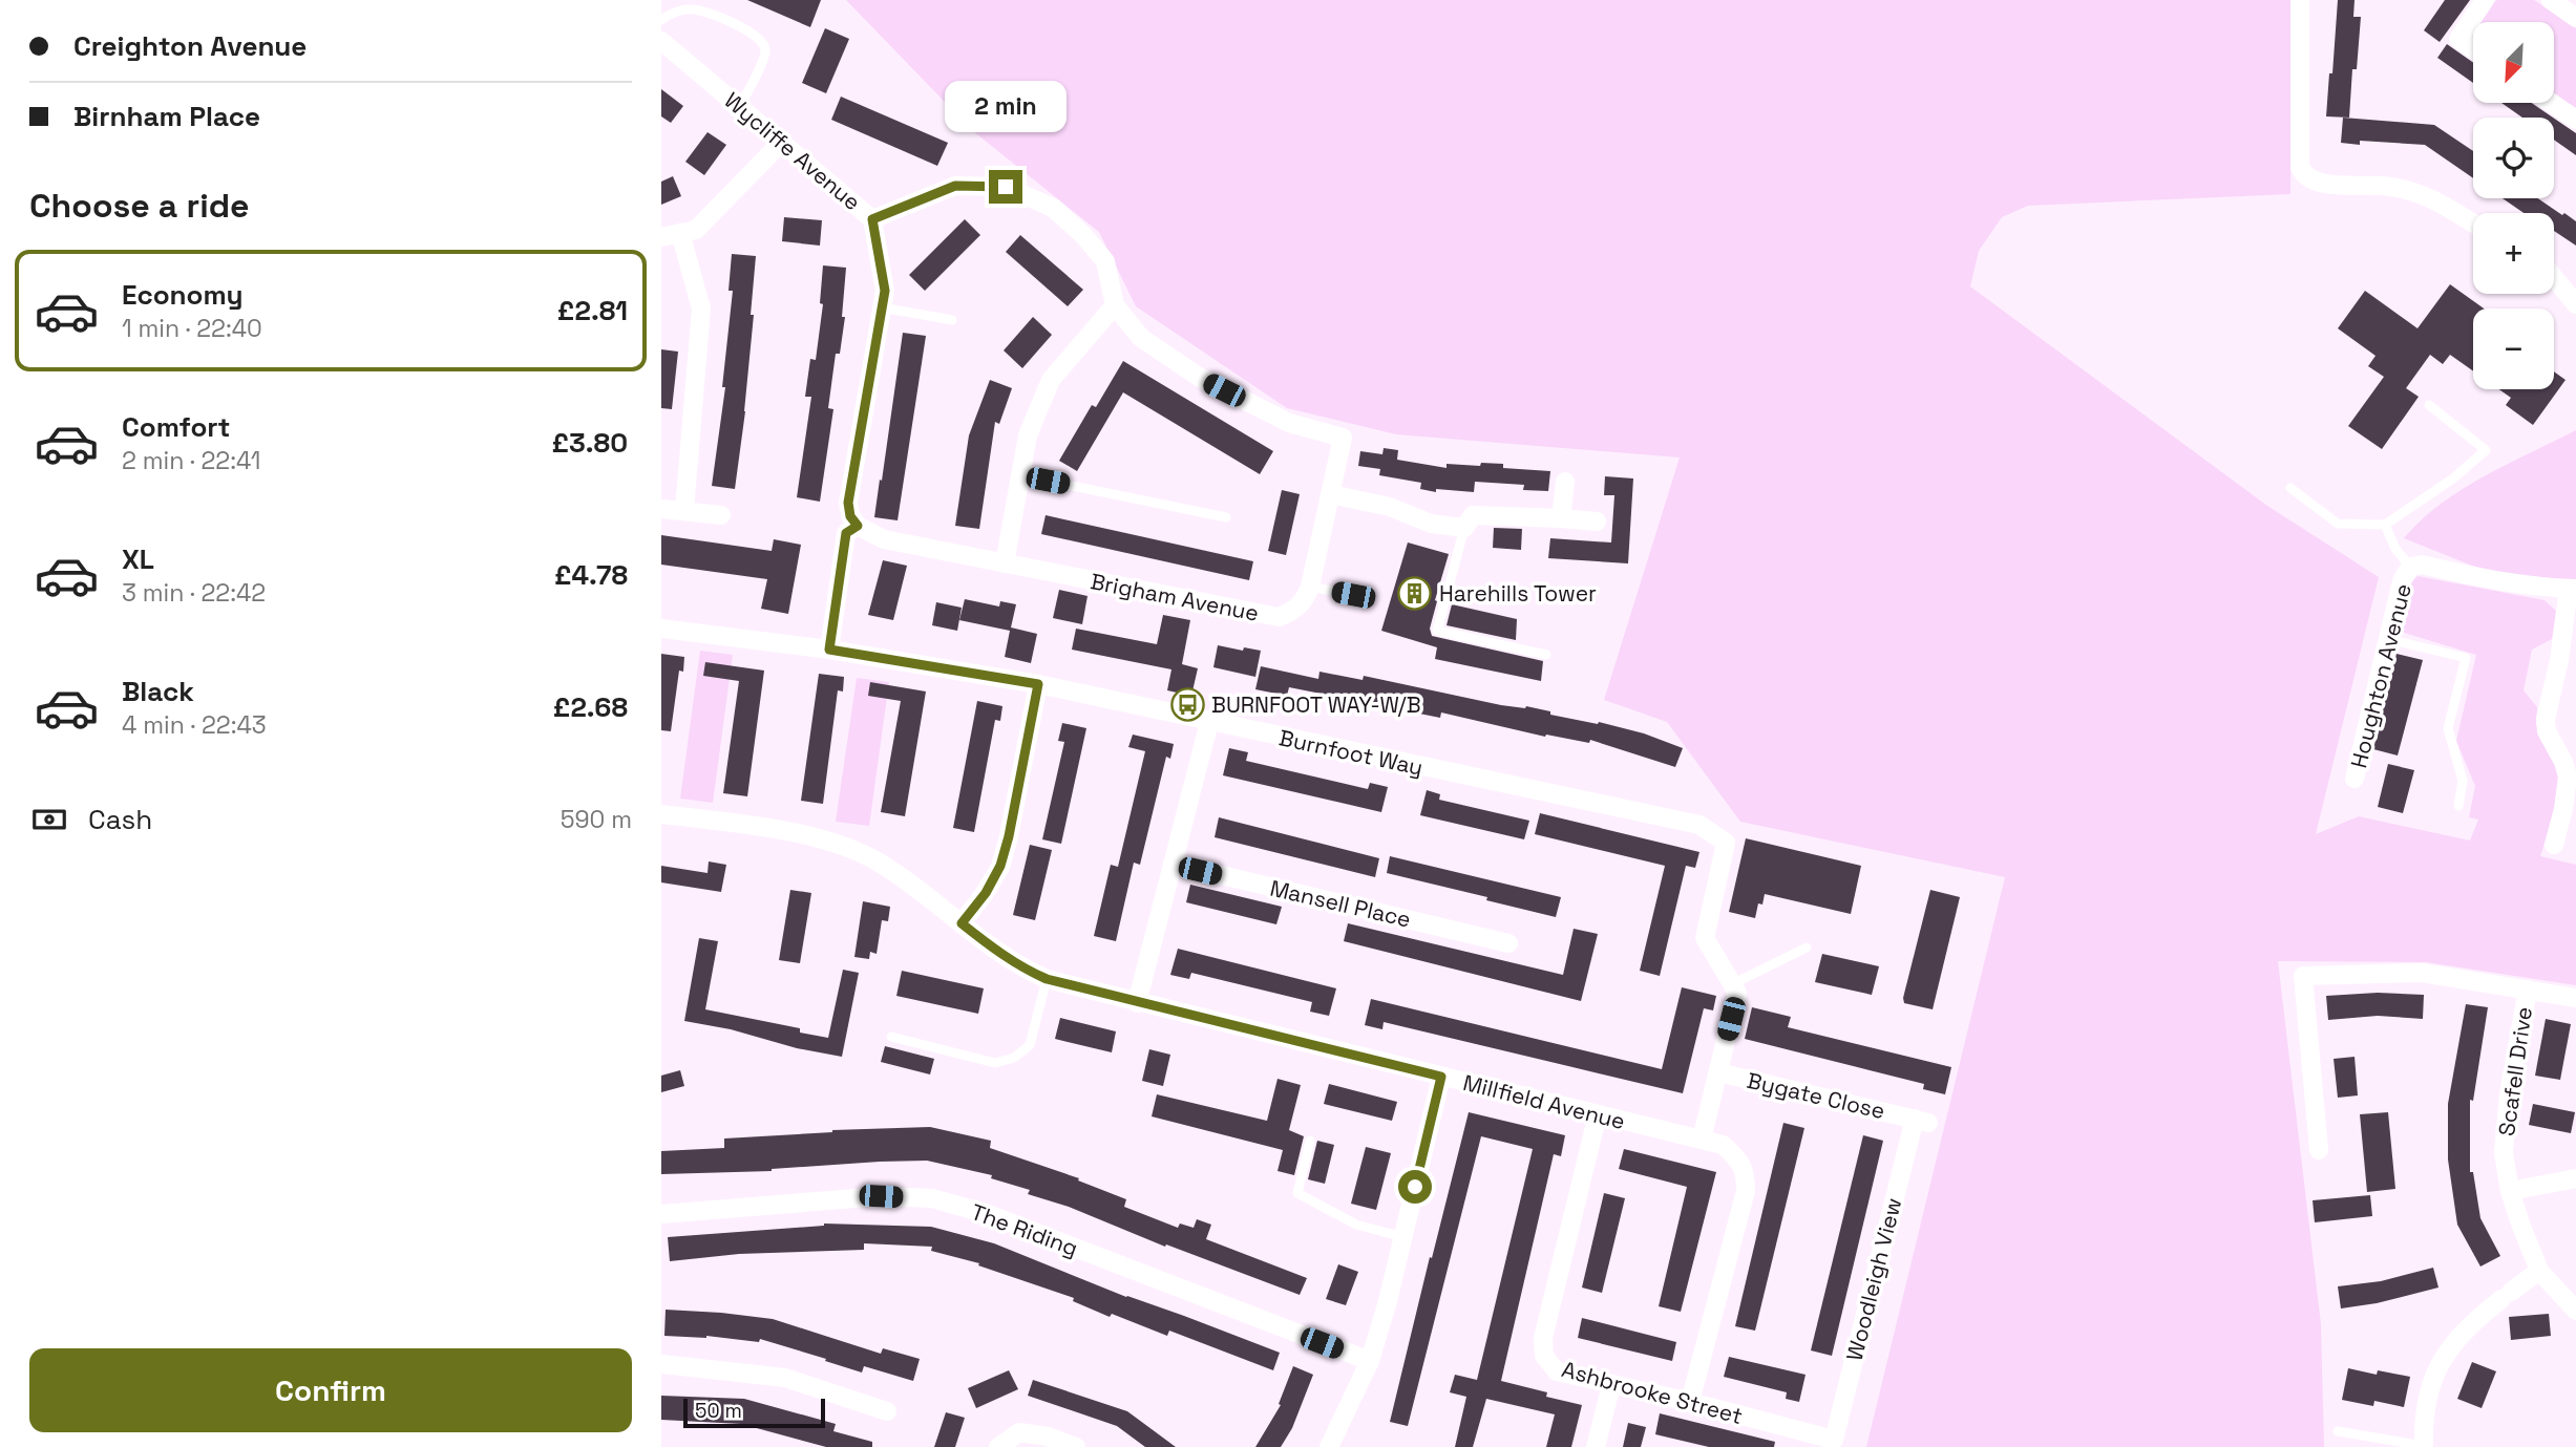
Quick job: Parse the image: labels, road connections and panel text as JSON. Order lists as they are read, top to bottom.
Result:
{
  "streets": {
    "street": [
      "Wycliffe Avenue",
      "Brigham Avenue",
      "Houghton Avenue",
      "Burnfoot Way",
      "Mansell Place",
      "Scafell Drive",
      "Bygate Close",
      "Millfield Avenue",
      "The Riding",
      "Woodleigh View",
      "Ashbrooke Street"
    ]
  },
  "crossings": [
    ["Wycliffe Avenue", "Brigham Avenue"],
    ["Bygate Close", "Woodleigh View"],
    ["Millfield Avenue", "Ashbrooke Street"],
    ["Woodleigh View", "Ashbrooke Street"]
  ],
  "places": {
    "building": ["Harehills Tower"],
    "bus stop": ["BURNFOOT WAY-W/B"]
  },
  "scale_bar": "50 m",
  "north": "bottom left",
  "page": {
    "banner": ["Creighton Avenue", "Birnham Place"],
    "map_buttons": ["+", "−"],
    "bubble": "2 min",
    "heading": "Choose a ride",
    "list": [
      {
        "name": "Economy",
        "note": "1 min · 22:40",
        "value": "£2.81"
      },
      {
        "name": "Comfort",
        "note": "2 min · 22:41",
        "value": "£3.80"
      },
      {
        "name": "XL",
        "note": "3 min · 22:42",
        "value": "£4.78"
      },
      {
        "name": "Black",
        "note": "4 min · 22:43",
        "value": "£2.68"
      }
    ],
    "pay": ["Cash", "590 m"],
    "buttons": "Confirm",
    "scale": "50 m"
  }
}
